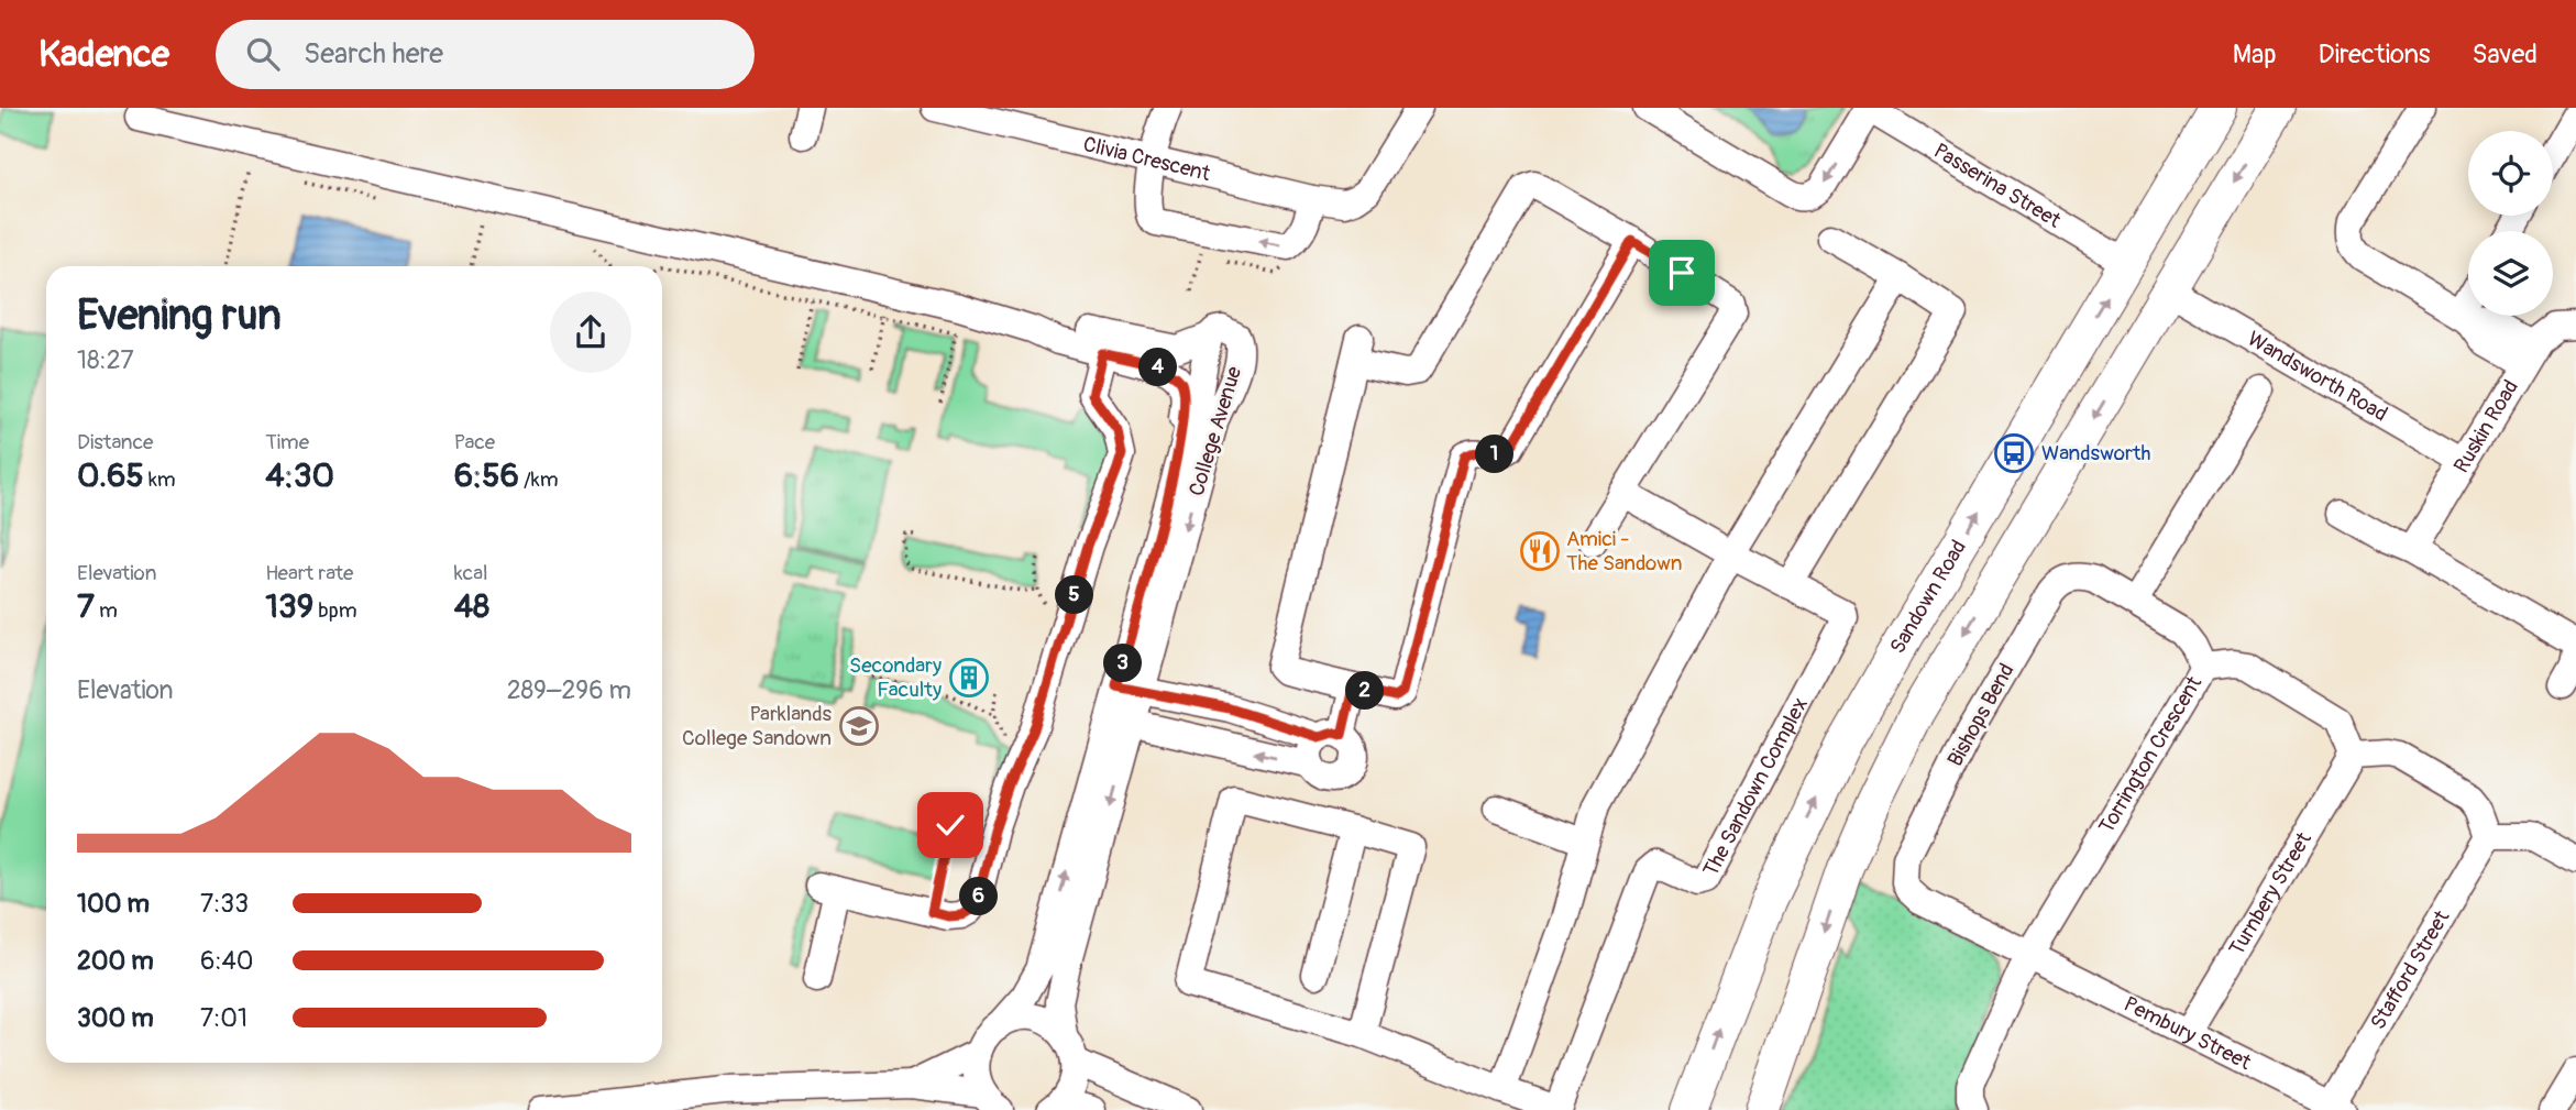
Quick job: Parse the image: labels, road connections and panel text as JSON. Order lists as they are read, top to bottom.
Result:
{
  "streets": {
    "main road": ["Sandown Road"],
    "street": [
      "Clivia Crescent",
      "Passerina Street",
      "Wandsworth Road",
      "Ruskin Road",
      "College Avenue",
      "Bishops Bend",
      "Torrington Crescent",
      "The Sandown Complex",
      "Turnbery Street",
      "Stafford Street",
      "Pembury Street"
    ]
  },
  "crossings": [
    ["Passerina Street", "Sandown Road"],
    ["Wandsworth Road", "Ruskin Road"],
    ["Bishops Bend", "Torrington Crescent"],
    ["Bishops Bend", "Pembury Street"],
    ["Torrington Crescent", "Turnbery Street"],
    ["Torrington Crescent", "Pembury Street"],
    ["Turnbery Street", "Pembury Street"],
    ["Stafford Street", "Pembury Street"]
  ],
  "places": {
    "bus stop": ["Wandsworth"],
    "restaurant": ["Amici - The Sandown"],
    "building": ["Secondary Faculty"],
    "school or university": ["Parklands College Sandown"]
  },
  "page": {
    "header": "Kadence",
    "search": "Search here",
    "nav": ["Map", "Directions", "Saved"],
    "heading": ["Evening run", "18:27"],
    "pins": [
      "4",
      "1",
      "5",
      "3",
      "2",
      "6"
    ],
    "stats": [
      ["Distance", "0.65 km"],
      ["Time", "4:30"],
      ["Pace", "6:56 /km"],
      ["Elevation", "7 m"],
      ["Heart rate", "139 bpm"],
      ["kcal", "48"]
    ],
    "chart": ["Elevation", "289–296 m"],
    "list": [
      {
        "name": "100 m",
        "note": "7:33"
      },
      {
        "name": "200 m",
        "note": "6:40"
      },
      {
        "name": "300 m",
        "note": "7:01"
      }
    ]
  }
}
